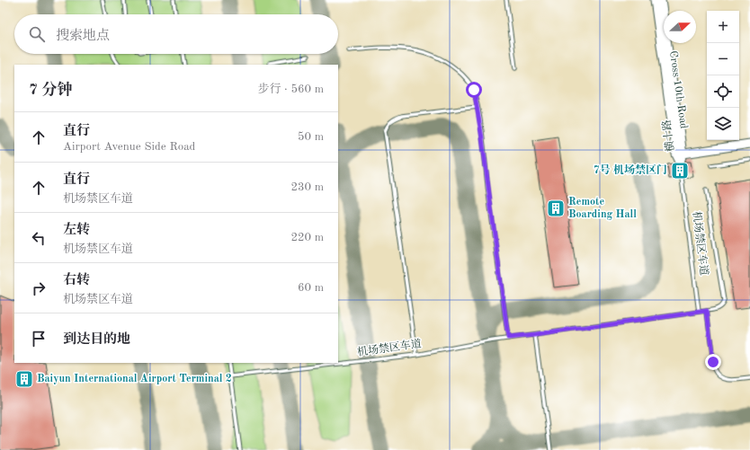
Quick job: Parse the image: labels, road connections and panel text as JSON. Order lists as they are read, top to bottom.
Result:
{
  "streets": {
    "street": ["Cross 10th Road", "横十路"],
    "lane": ["机场禁区车道"]
  },
  "crossings": [
    ["Cross 10th Road", "横十路"]
  ],
  "places": {
    "building": ["7号 机场禁区门", "Remote Boarding Hall", "Baiyun International Airport Terminal 2"]
  },
  "north": "right",
  "page": {
    "map_buttons": ["+", "−"],
    "search": "搜索地点",
    "heading": ["7 分钟", "步行 · 560 m"],
    "list": [
      ["直行", "Airport Avenue Side Road", "50 m"],
      ["直行", "机场禁区车道", "230 m"],
      ["左转", "机场禁区车道", "220 m"],
      ["右转", "机场禁区车道", "60 m"],
      "到达目的地"
    ]
  }
}
